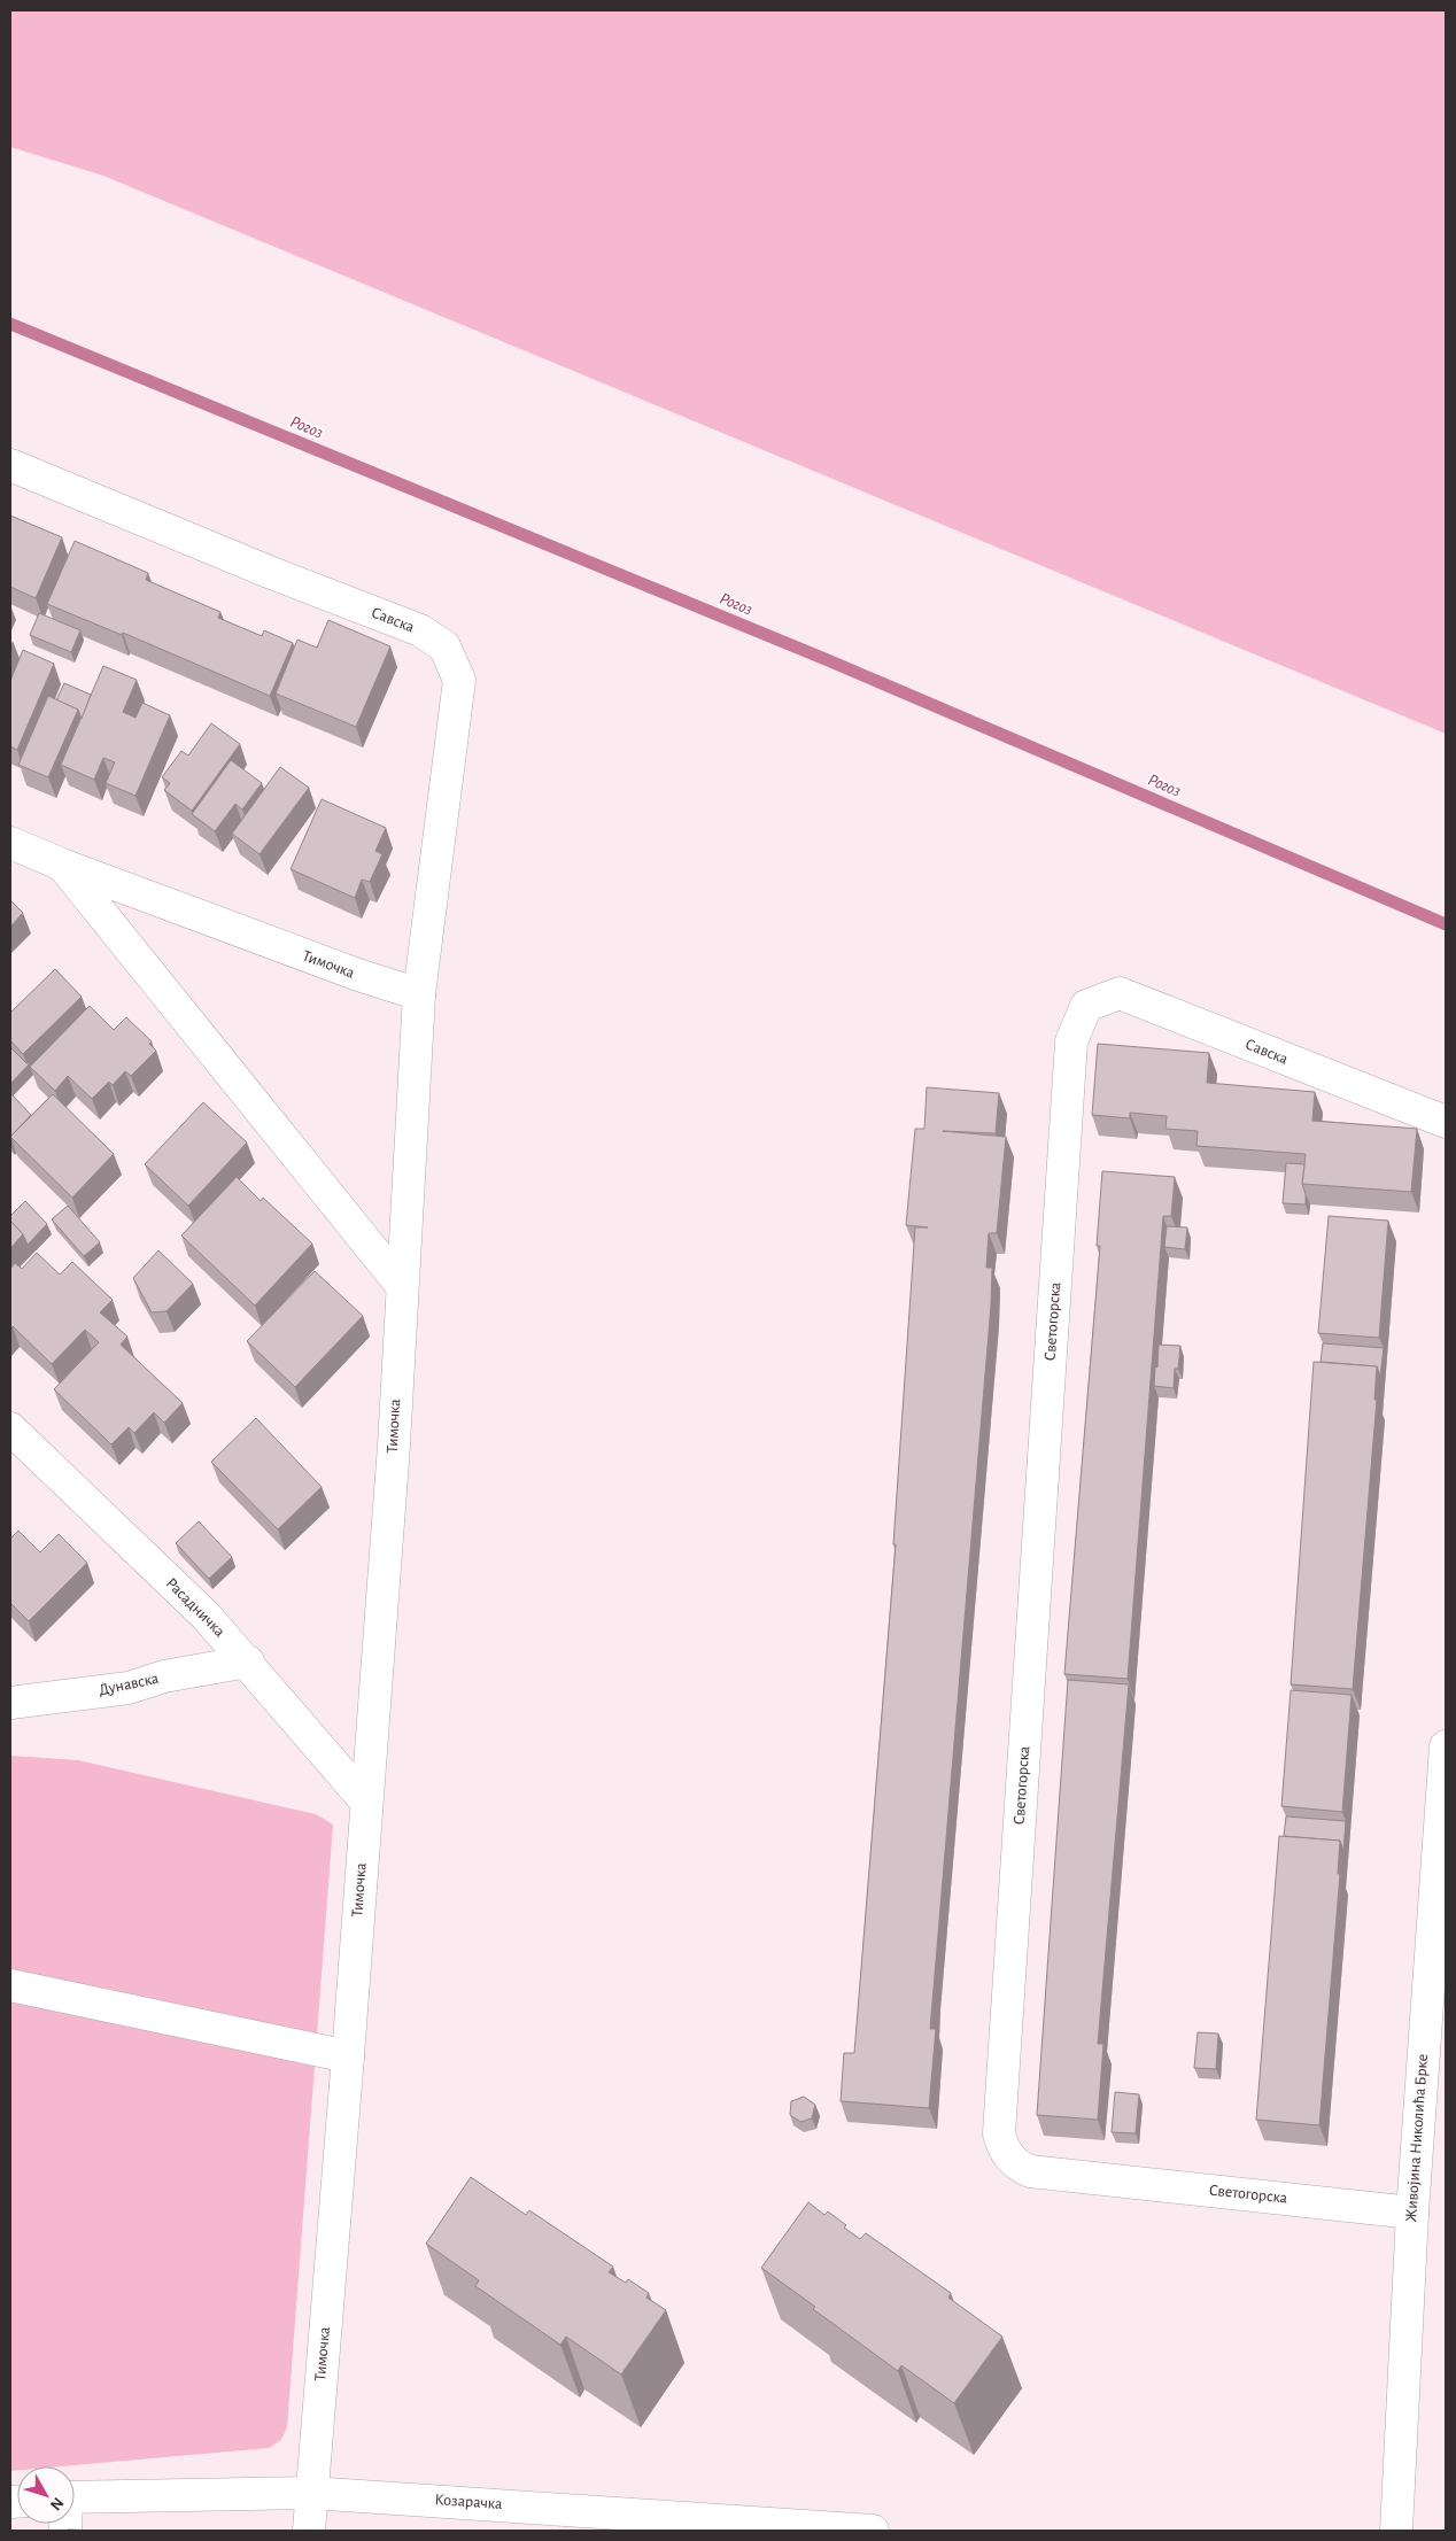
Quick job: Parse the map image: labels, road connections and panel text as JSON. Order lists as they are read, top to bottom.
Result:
{
  "streets": {
    "street": [
      "Савска",
      "Тимочка",
      "Светогорска",
      "Расадничка",
      "Дунавска",
      "Живојина Николића Брке",
      "Козарачка"
    ]
  },
  "crossings": [
    ["Савска", "Тимочка"],
    ["Савска", "Светогорска"],
    ["Тимочка", "Расадничка"],
    ["Тимочка", "Козарачка"],
    ["Светогорска", "Живојина Николића Брке"],
    ["Расадничка", "Дунавска"]
  ],
  "water": ["Рогоз"],
  "north": "bottom right"
}
